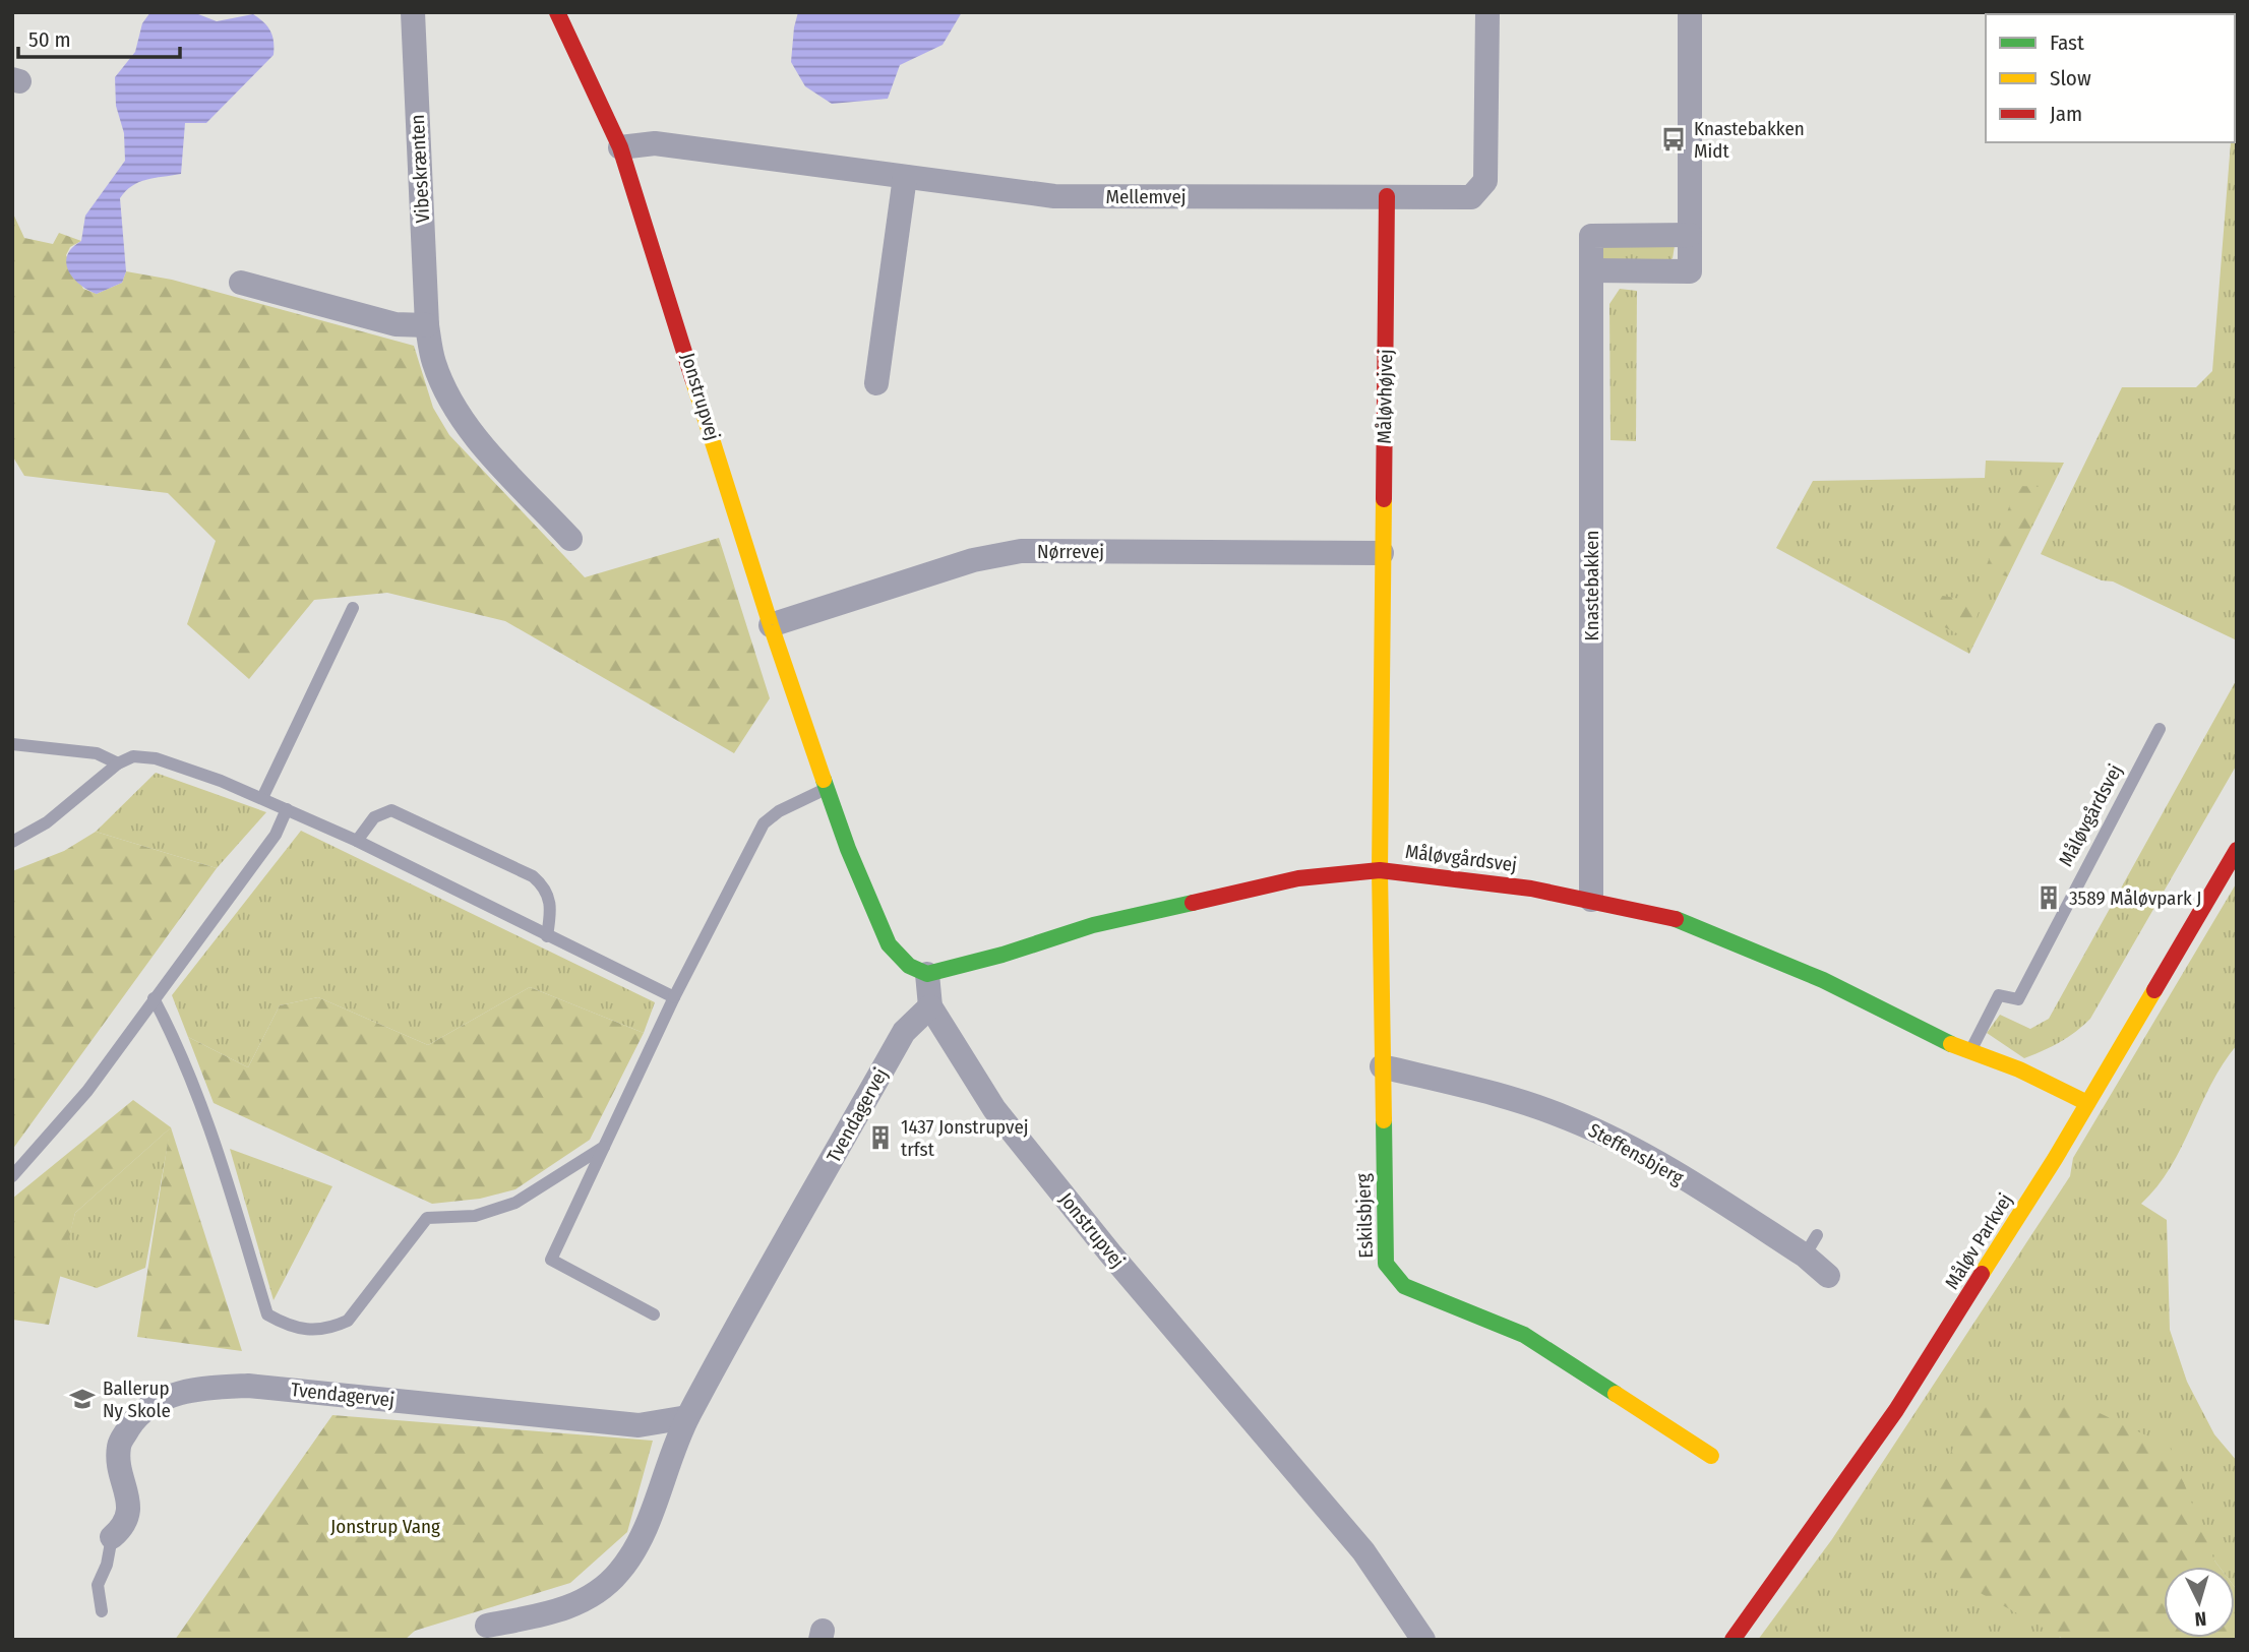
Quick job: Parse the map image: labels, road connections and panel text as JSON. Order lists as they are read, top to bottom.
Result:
{
  "streets": {
    "street": [
      "Vibeskrænten",
      "Mellemvej",
      "Jonstrupvej",
      "Måløvhøjvej",
      "Nørrevej",
      "Knastebakken",
      "Måløvgårdsvej",
      "Tvendagervej",
      "Steffensbjerg",
      "Eskilsbjerg",
      "Måløv Parkvej"
    ]
  },
  "crossings": [
    ["Mellemvej", "Jonstrupvej"],
    ["Mellemvej", "Måløvhøjvej"],
    ["Jonstrupvej", "Nørrevej"],
    ["Jonstrupvej", "Måløvgårdsvej"],
    ["Jonstrupvej", "Tvendagervej"],
    ["Måløvhøjvej", "Nørrevej"],
    ["Måløvhøjvej", "Måløvgårdsvej"],
    ["Måløvhøjvej", "Eskilsbjerg"],
    ["Knastebakken", "Måløvgårdsvej"],
    ["Måløvgårdsvej", "Eskilsbjerg"],
    ["Måløvgårdsvej", "Måløv Parkvej"],
    ["Steffensbjerg", "Eskilsbjerg"]
  ],
  "parks": ["Jonstrup Vang"],
  "places": {
    "bus stop": ["Knastebakken Midt"],
    "building": ["3589 Måløvpark J", "1437 Jonstrupvej trfst"],
    "school or university": ["Ballerup Ny Skole"]
  },
  "legend": ["Fast", "Slow", "Jam"],
  "scale_bar": "50 m",
  "north": "bottom"
}
